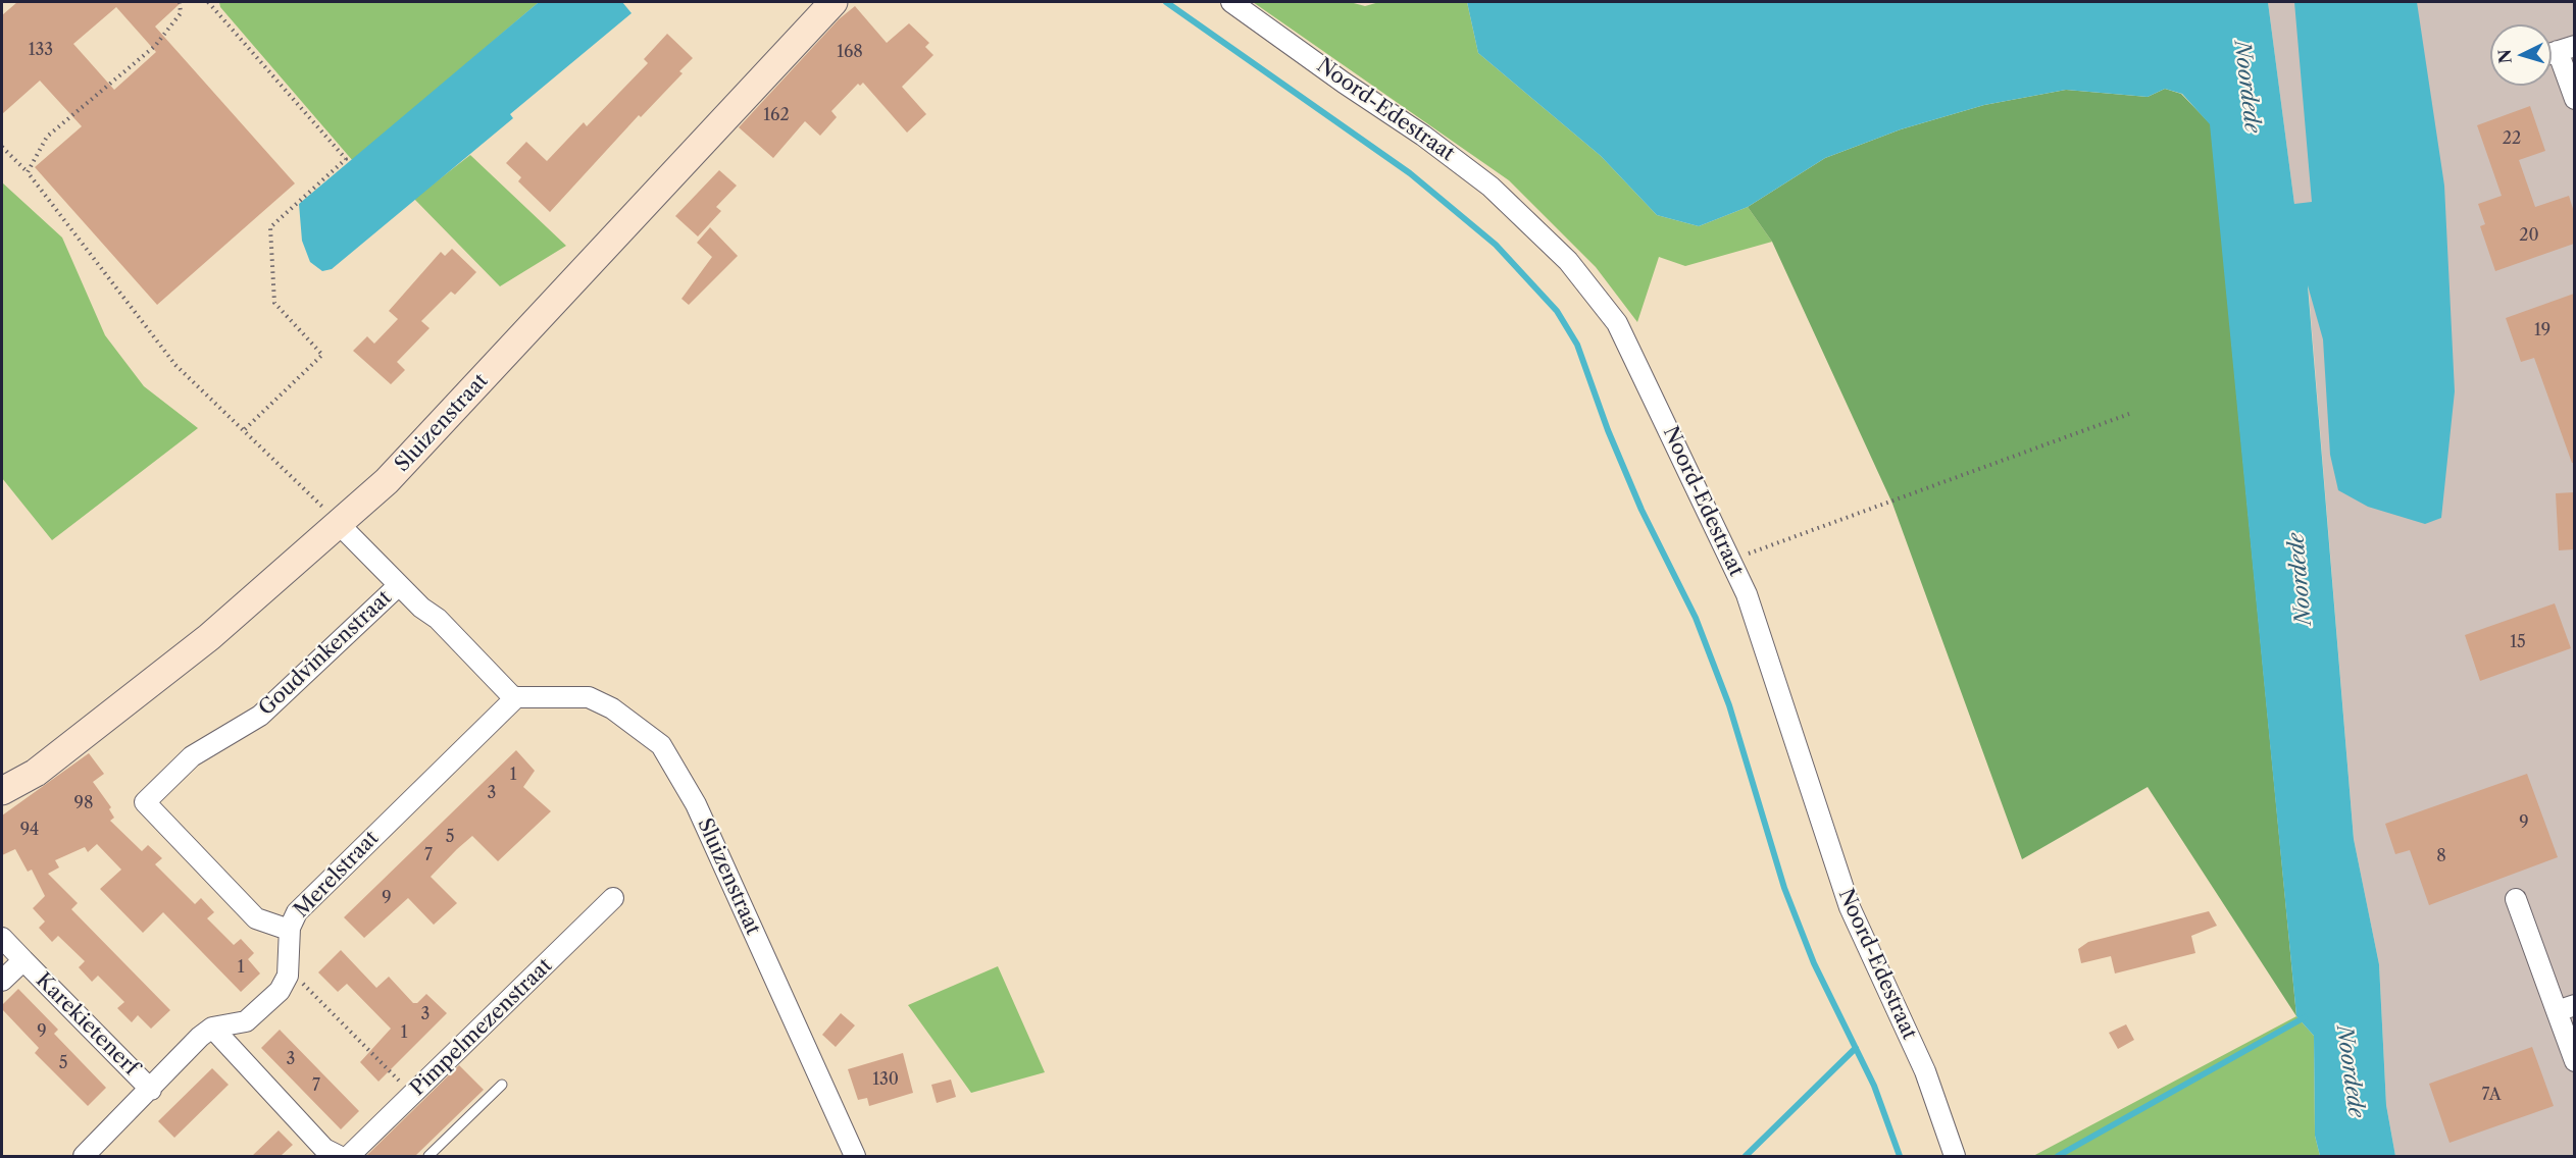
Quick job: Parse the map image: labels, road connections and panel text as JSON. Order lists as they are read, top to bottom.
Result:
{
  "streets": {
    "street": [
      "Noord-Edestraat",
      "Sluizenstraat",
      "Goudvinkenstraat",
      "Merelstraat",
      "Karekietenerf",
      "Pimpelmezenstraat"
    ]
  },
  "crossings": [
    ["Sluizenstraat", "Merelstraat"],
    ["Goudvinkenstraat", "Merelstraat"]
  ],
  "water": ["Noordede"],
  "house_numbers": [
    "133",
    "168",
    "162",
    "22",
    "20",
    "19",
    "15",
    "1",
    "3",
    "98",
    "9",
    "94",
    "5",
    "7",
    "8",
    "9",
    "1",
    "3",
    "9",
    "1",
    "3",
    "5",
    "130",
    "7",
    "7A"
  ],
  "north": "left"
}
